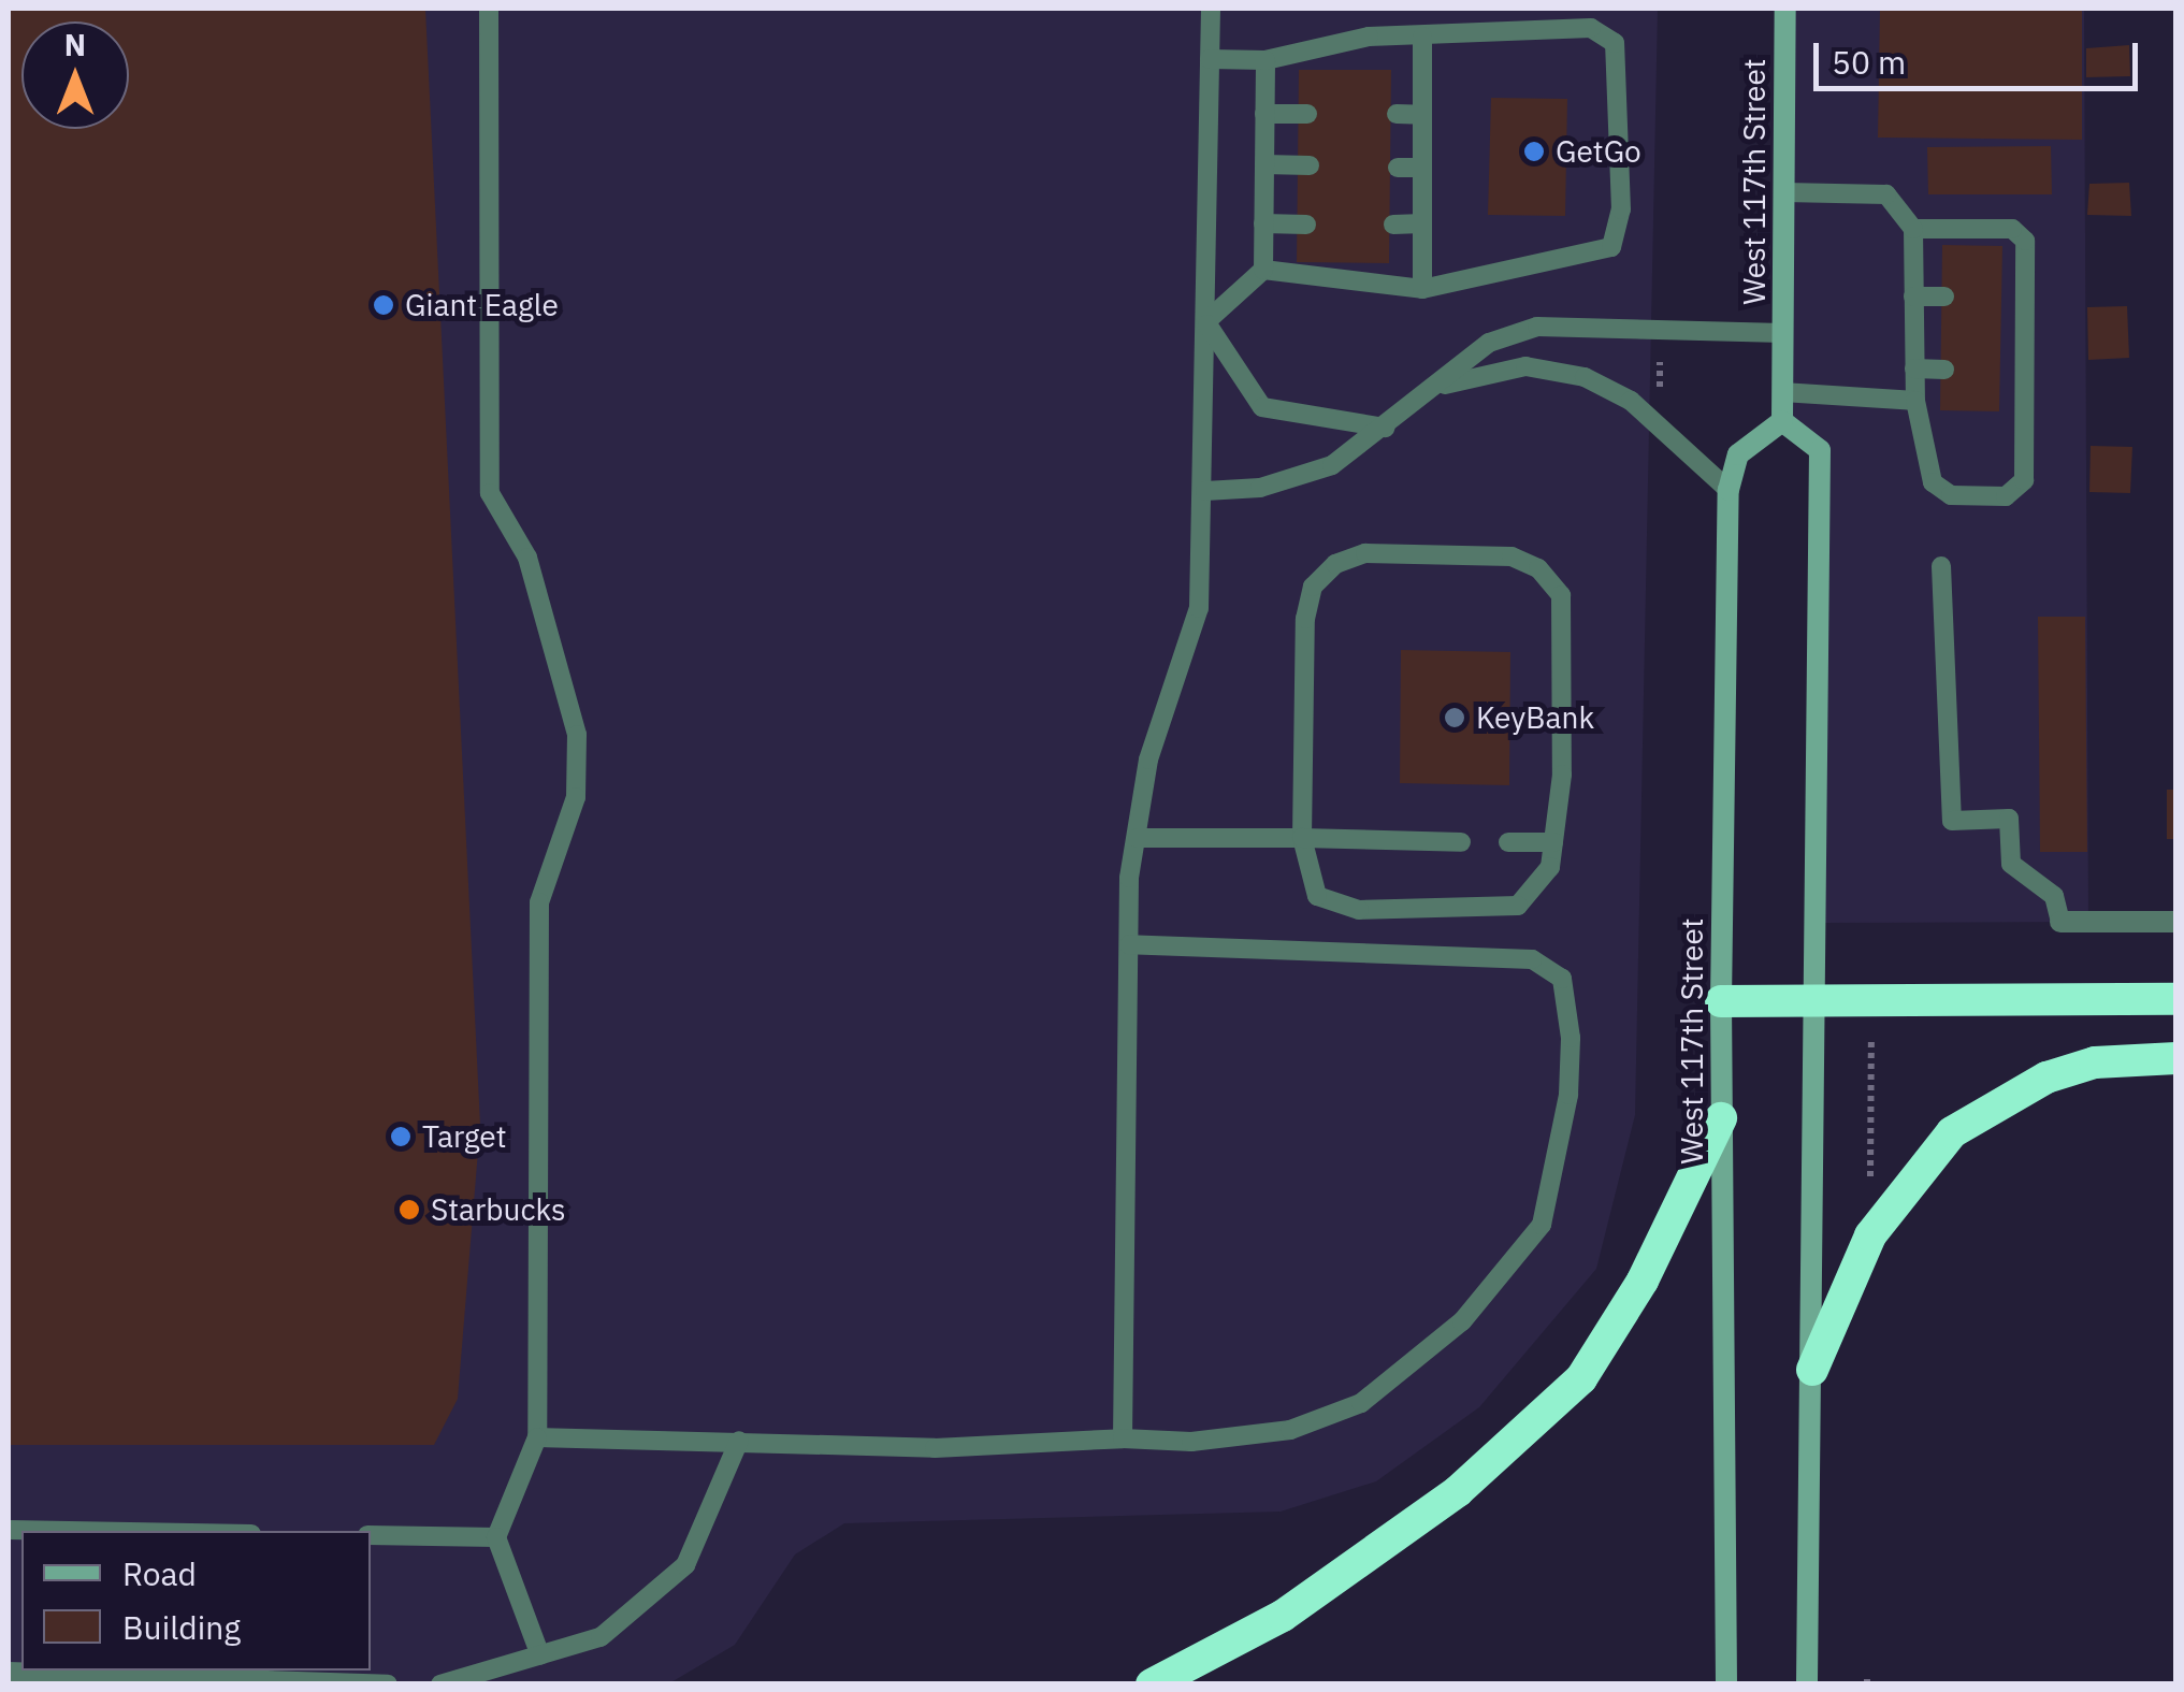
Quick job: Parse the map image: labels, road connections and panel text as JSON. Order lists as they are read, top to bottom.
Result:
{
  "streets": {
    "main road": ["West 117th Street"]
  },
  "places": [
    "GetGo",
    "Giant Eagle",
    "KeyBank",
    "Target",
    "Starbucks"
  ],
  "legend": ["Road", "Building"],
  "scale_bar": "50 m",
  "north": "top"
}
